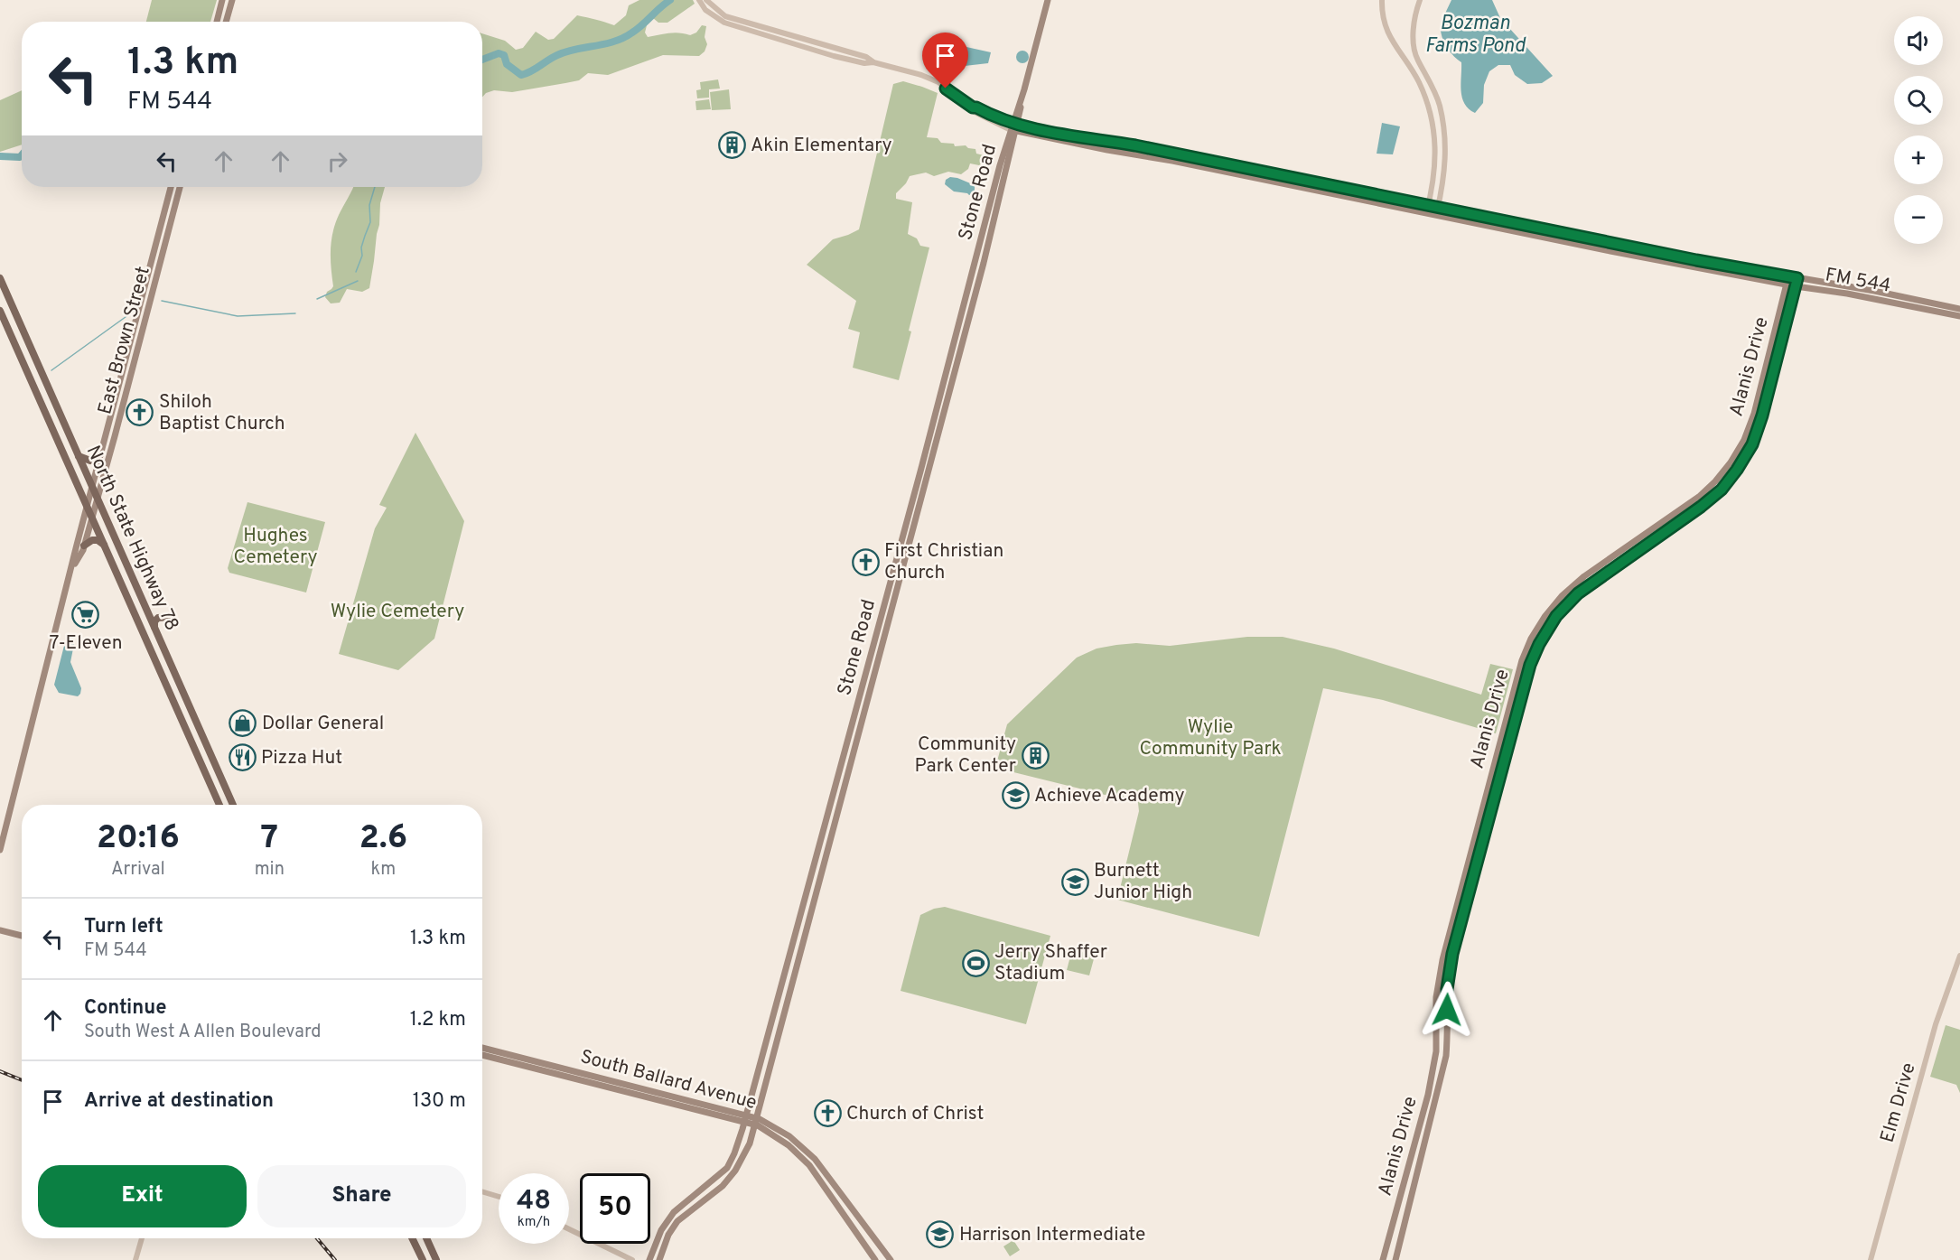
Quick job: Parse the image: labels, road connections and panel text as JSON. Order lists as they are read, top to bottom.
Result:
{
  "streets": {
    "main road": [
      "Stone Road",
      "FM 544",
      "East Brown Street",
      "Alanis Drive",
      "North State Highway 78",
      "South Ballard Avenue"
    ],
    "street": ["Elm Drive"]
  },
  "crossings": [
    ["Stone Road", "FM 544"],
    ["Stone Road", "South Ballard Avenue"],
    ["FM 544", "Alanis Drive"],
    ["East Brown Street", "North State Highway 78"]
  ],
  "water": ["Bozman Farms Pond"],
  "parks": ["Hughes Cemetery", "Wylie Cemetery", "Wylie Community Park"],
  "places": {
    "building": ["Akin Elementary", "Community Park Center"],
    "church": ["Shiloh Baptist Church", "First Christian Church", "Church of Christ"],
    "supermarket": ["7-Eleven"],
    "shop": ["Dollar General"],
    "restaurant": ["Pizza Hut"],
    "school or university": ["Achieve Academy", "Burnett Junior High", "Harrison Intermediate"],
    "sports": ["Jerry Shaffer Stadium"]
  },
  "page": {
    "map_buttons": ["+", "−"],
    "turn": ["1.3 km", "FM 544"],
    "eta": [
      "20:16",
      "Arrival",
      "7",
      "min",
      "2.6",
      "km"
    ],
    "list": [
      {
        "name": "Turn left",
        "note": "FM 544",
        "value": "1.3 km"
      },
      {
        "name": "Continue",
        "note": "South West A Allen Boulevard",
        "value": "1.2 km"
      },
      {
        "name": "Arrive at destination",
        "value": "130 m"
      }
    ],
    "buttons": ["Exit", "Share"],
    "speed": "48 km/h",
    "limit": "50"
  }
}
